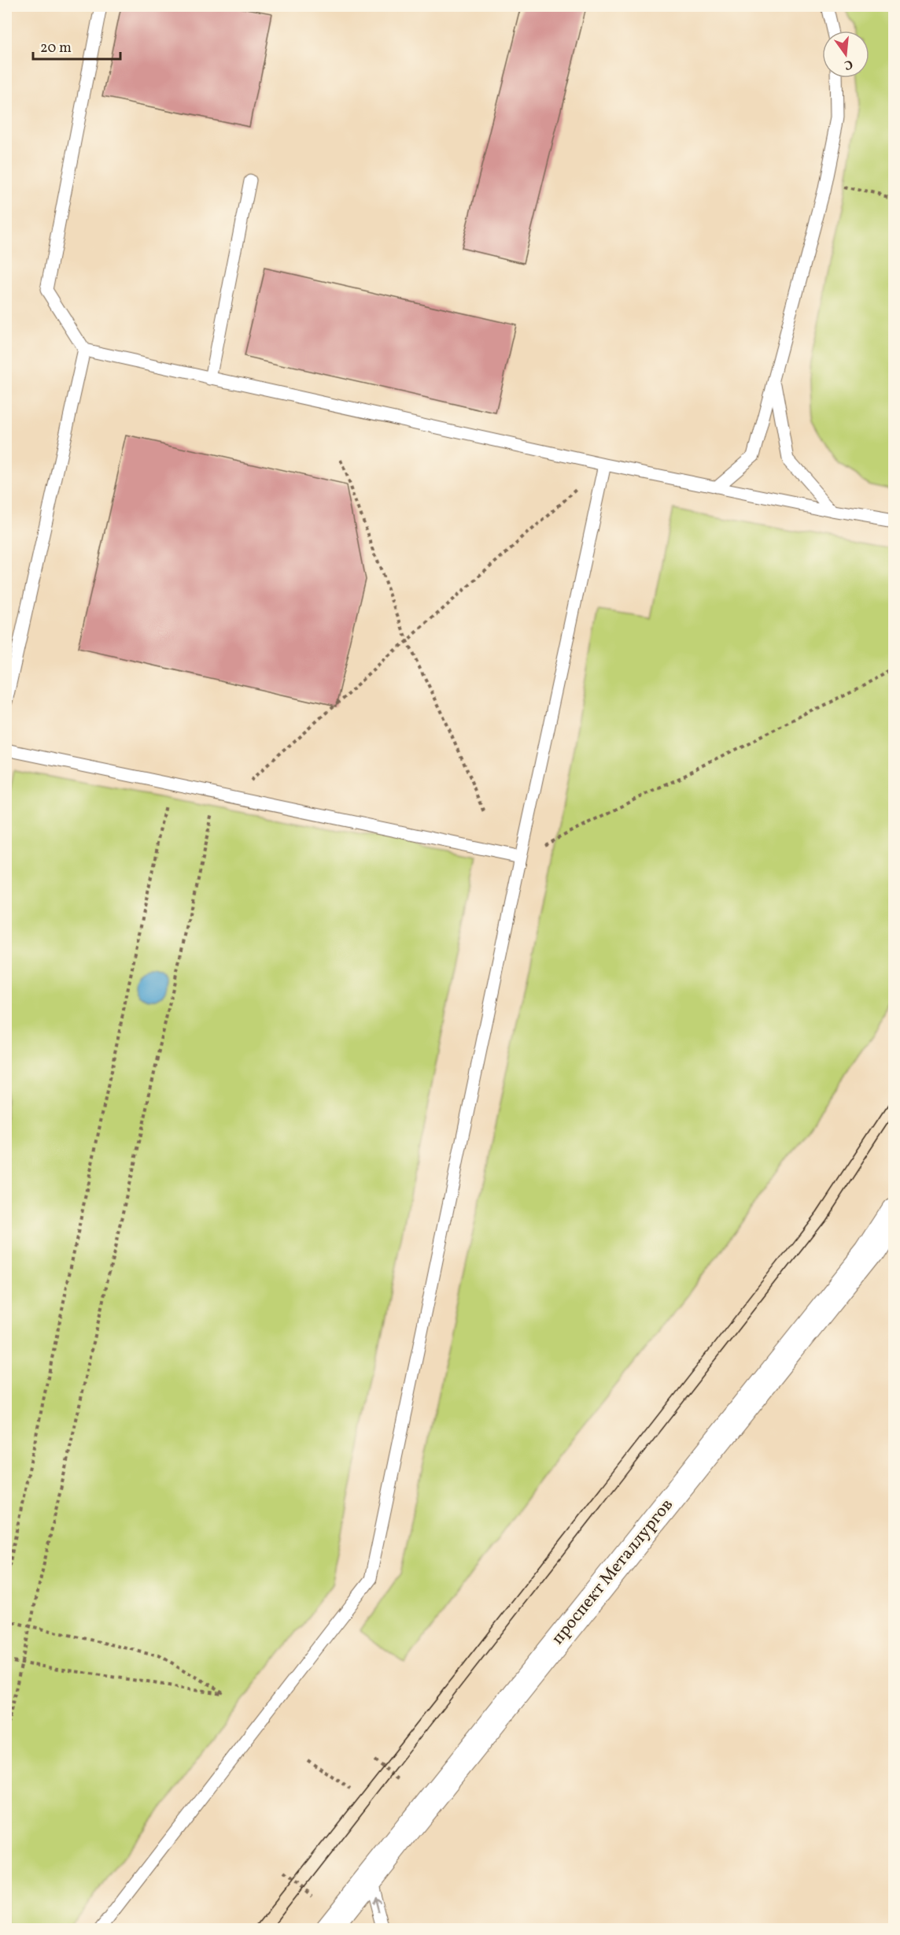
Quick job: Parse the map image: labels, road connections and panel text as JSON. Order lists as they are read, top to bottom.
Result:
{
  "streets": {
    "street": ["проспект Металлургов"]
  },
  "scale_bar": "20 m",
  "north": "bottom"
}
